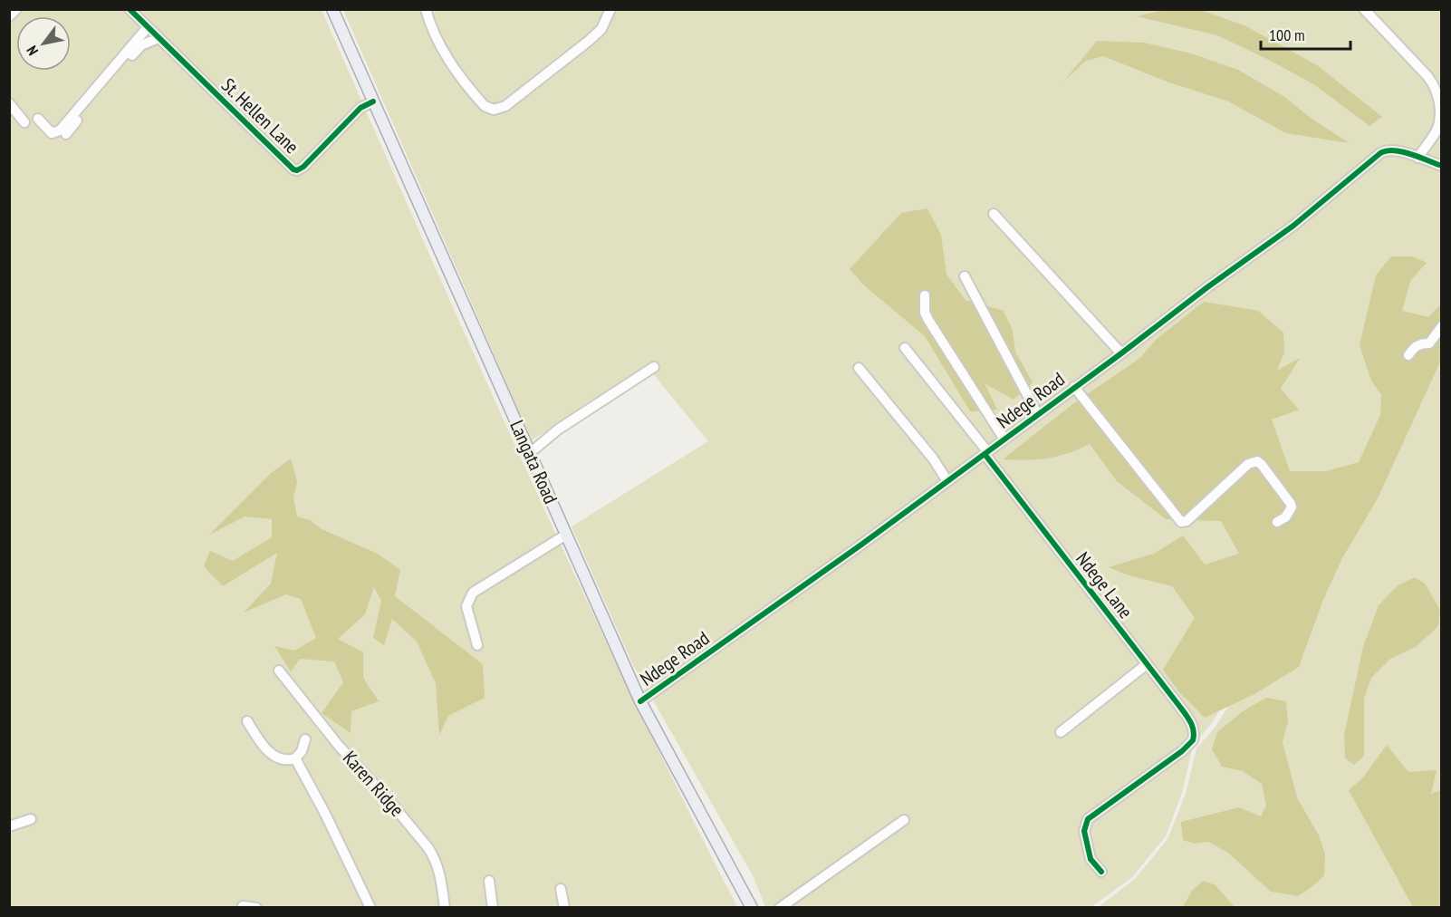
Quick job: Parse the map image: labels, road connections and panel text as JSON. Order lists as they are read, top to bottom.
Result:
{
  "streets": {
    "main road": ["Langata Road"],
    "street": [
      "St. Hellen Lane",
      "Ndege Road",
      "Ndege Lane",
      "Karen Ridge"
    ]
  },
  "crossings": [
    ["St. Hellen Lane", "Langata Road"],
    ["Ndege Road", "Langata Road"],
    ["Ndege Road", "Ndege Lane"]
  ],
  "scale_bar": "100 m",
  "north": "bottom left"
}
